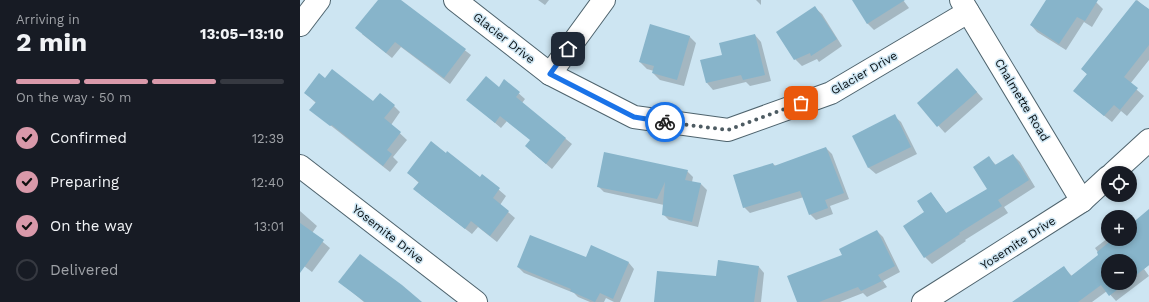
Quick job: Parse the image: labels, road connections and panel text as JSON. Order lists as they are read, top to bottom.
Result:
{
  "streets": {
    "street": ["Glacier Drive", "Chalmette Road", "Yosemite Drive"]
  },
  "crossings": [
    ["Glacier Drive", "Chalmette Road"],
    ["Chalmette Road", "Yosemite Drive"]
  ],
  "page": {
    "heading": ["2 min", "Arriving in", "13:05–13:10"],
    "bar": "On the way · 50 m",
    "list": [
      ["Confirmed", "12:39"],
      ["Preparing", "12:40"],
      ["On the way", "13:01"],
      "Delivered"
    ],
    "map_buttons": ["+", "−"]
  }
}
